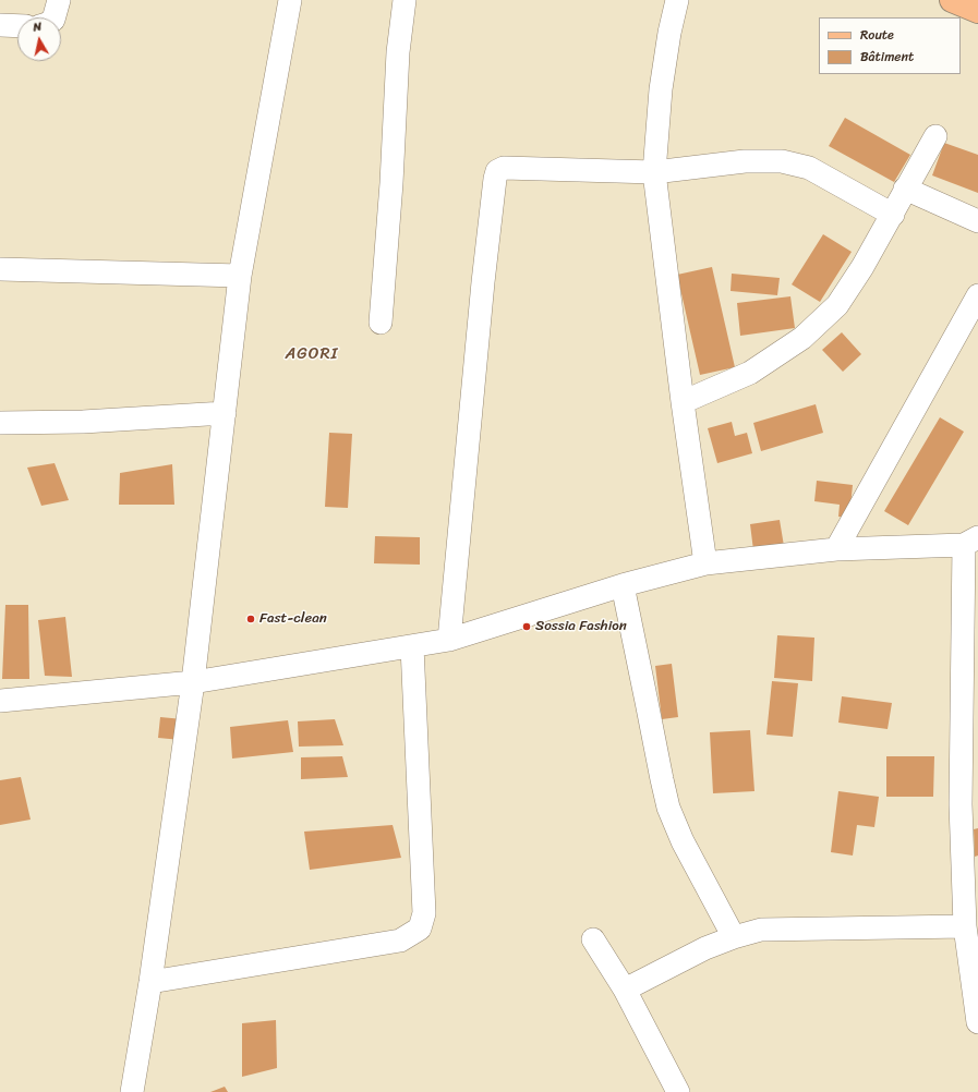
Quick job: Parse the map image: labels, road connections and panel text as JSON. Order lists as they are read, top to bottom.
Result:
{
  "districts": ["AGORI"],
  "places": ["Fast-clean", "Sossia Fashion"],
  "legend": ["Route", "Bâtiment"],
  "north": "top"
}
